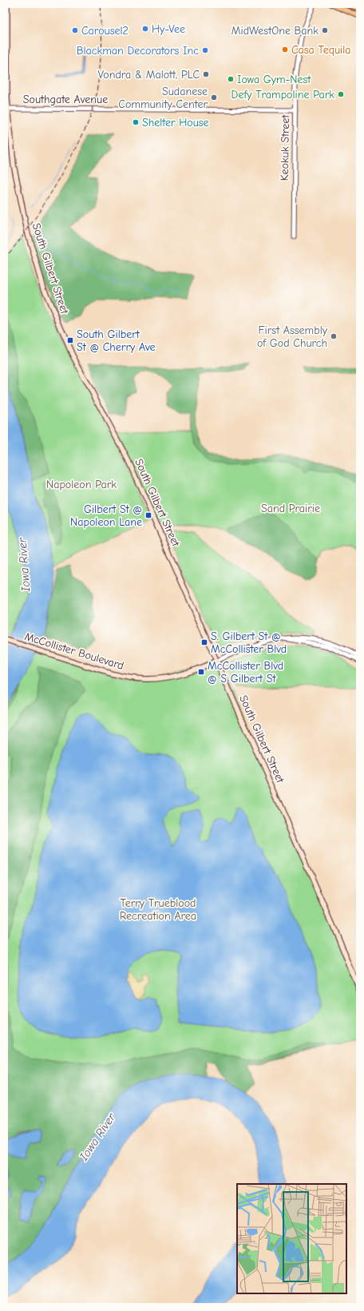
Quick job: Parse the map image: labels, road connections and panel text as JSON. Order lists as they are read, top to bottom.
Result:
{
  "streets": {
    "main road": ["South Gilbert Street", "McCollister Boulevard"],
    "street": ["Southgate Avenue", "Keokuk Street"]
  },
  "crossings": [
    ["Southgate Avenue", "Keokuk Street"],
    ["Southgate Avenue", "South Gilbert Street"],
    ["South Gilbert Street", "McCollister Boulevard"]
  ],
  "water": ["Iowa River"],
  "parks": ["Napoleon Park", "Sand Prairie", "Terry Trueblood Recreation Area"],
  "places": {
    "other": [
      "Hy-Vee",
      "Carousel2",
      "MidWestOne Bank",
      "Casa Tequila",
      "Blackman Decorators Inc",
      "Vondra & Malott, PLC",
      "Iowa Gym-Nest",
      "Defy Trampoline Park",
      "Sudanese Community Center",
      "Shelter House",
      "First Assembly of God Church"
    ],
    "transit": [
      "South Gilbert St @ Cherry Ave",
      "Gilbert St @ Napoleon Lane",
      "S. Gilbert St @ McCollister Blvd",
      "McCollister Blvd @ S Gilbert St"
    ]
  }
}
